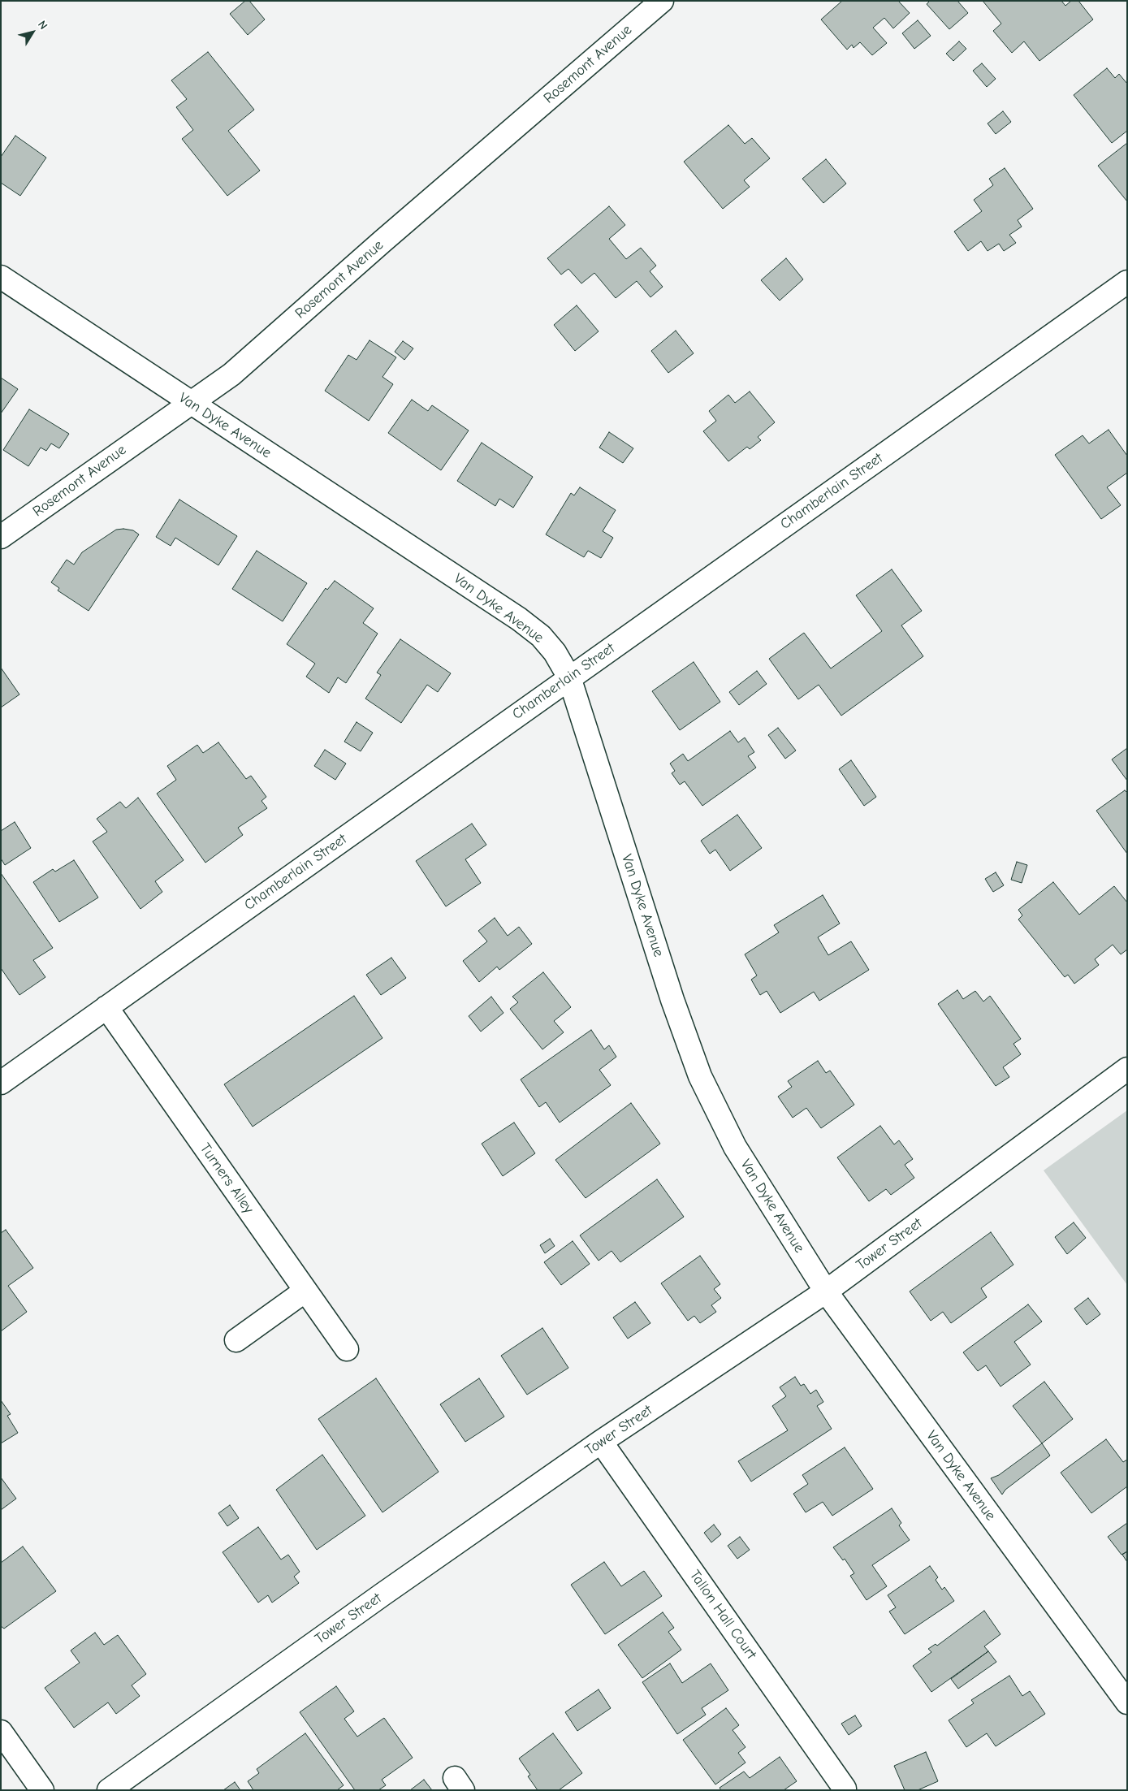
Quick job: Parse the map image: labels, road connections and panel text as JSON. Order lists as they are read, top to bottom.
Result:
{
  "streets": {
    "street": [
      "Rosemont Avenue",
      "Van Dyke Avenue",
      "Chamberlain Street",
      "Turners Alley",
      "Tower Street",
      "Tallon Hall Court"
    ]
  },
  "crossings": [
    ["Rosemont Avenue", "Van Dyke Avenue"],
    ["Van Dyke Avenue", "Chamberlain Street"],
    ["Van Dyke Avenue", "Tower Street"],
    ["Chamberlain Street", "Turners Alley"],
    ["Tower Street", "Tallon Hall Court"]
  ],
  "north": "top right"
}
